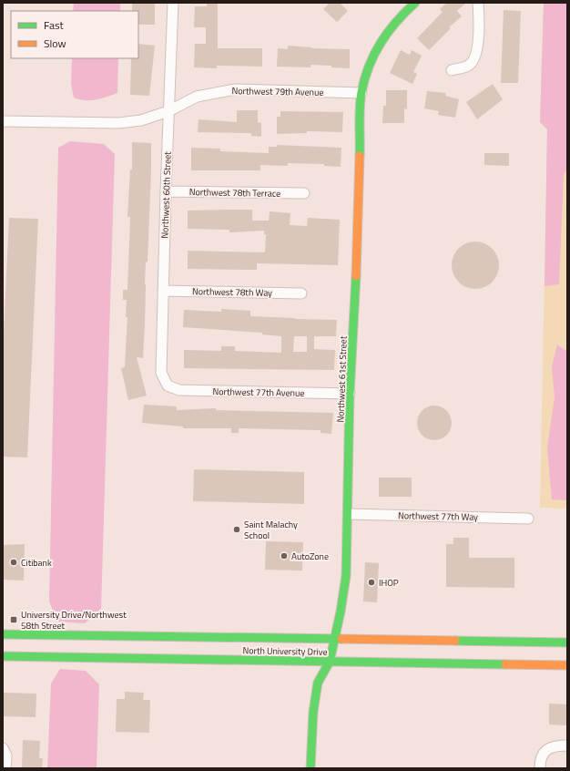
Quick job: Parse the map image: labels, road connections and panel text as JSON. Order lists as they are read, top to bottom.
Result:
{
  "streets": {
    "main road": ["Northwest 61st Street", "North University Drive"],
    "street": [
      "Northwest 79th Avenue",
      "Northwest 78th Terrace",
      "Northwest 60th Street",
      "Northwest 78th Way",
      "Northwest 77th Avenue",
      "Northwest 77th Way"
    ]
  },
  "crossings": [
    ["Northwest 79th Avenue", "Northwest 60th Street"],
    ["Northwest 79th Avenue", "Northwest 61st Street"],
    ["Northwest 78th Terrace", "Northwest 60th Street"],
    ["Northwest 60th Street", "Northwest 78th Way"],
    ["Northwest 60th Street", "Northwest 77th Avenue"],
    ["Northwest 61st Street", "Northwest 77th Avenue"],
    ["Northwest 61st Street", "Northwest 77th Way"],
    ["Northwest 61st Street", "North University Drive"]
  ],
  "places": {
    "other": [
      "Saint Malachy School",
      "AutoZone",
      "Citibank",
      "IHOP"
    ],
    "transit": ["University Drive/Northwest 58th Street"]
  },
  "legend": ["Fast", "Slow"]
}
